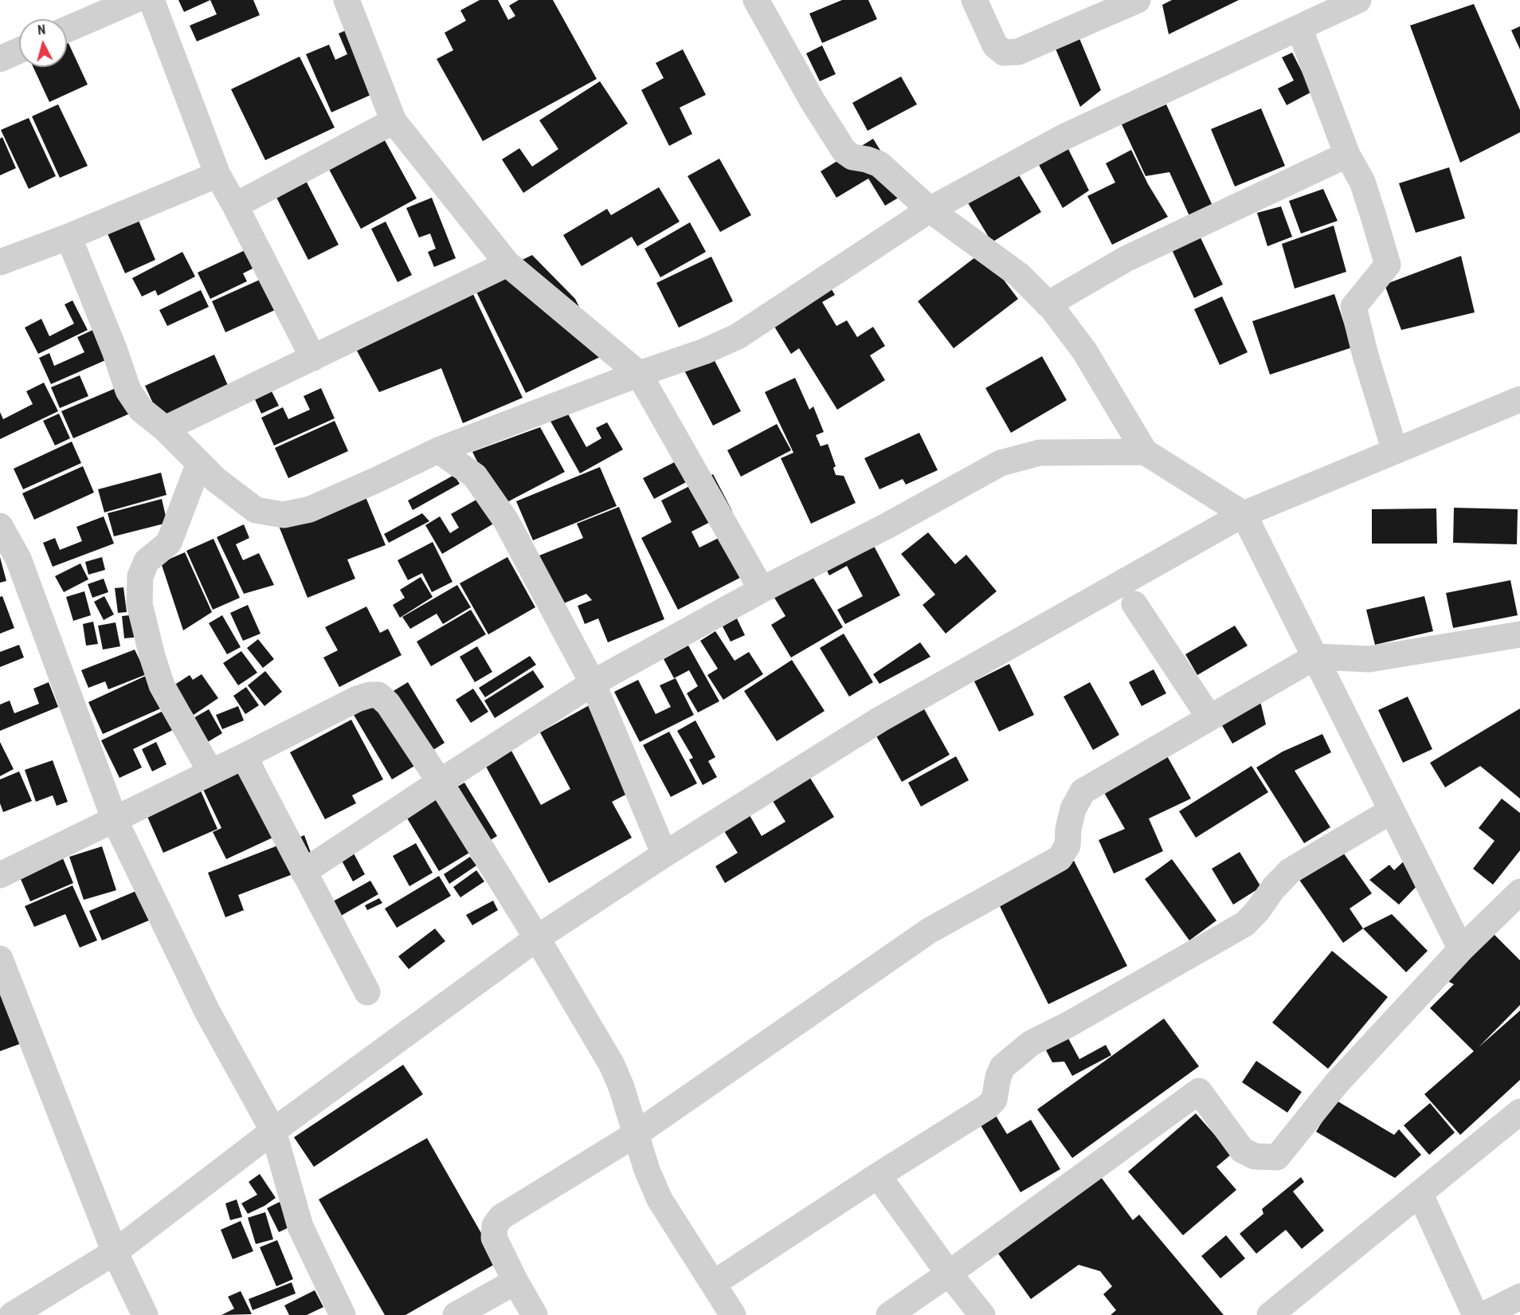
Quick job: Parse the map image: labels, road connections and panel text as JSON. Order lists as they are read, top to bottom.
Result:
{
  "north": "top"
}
